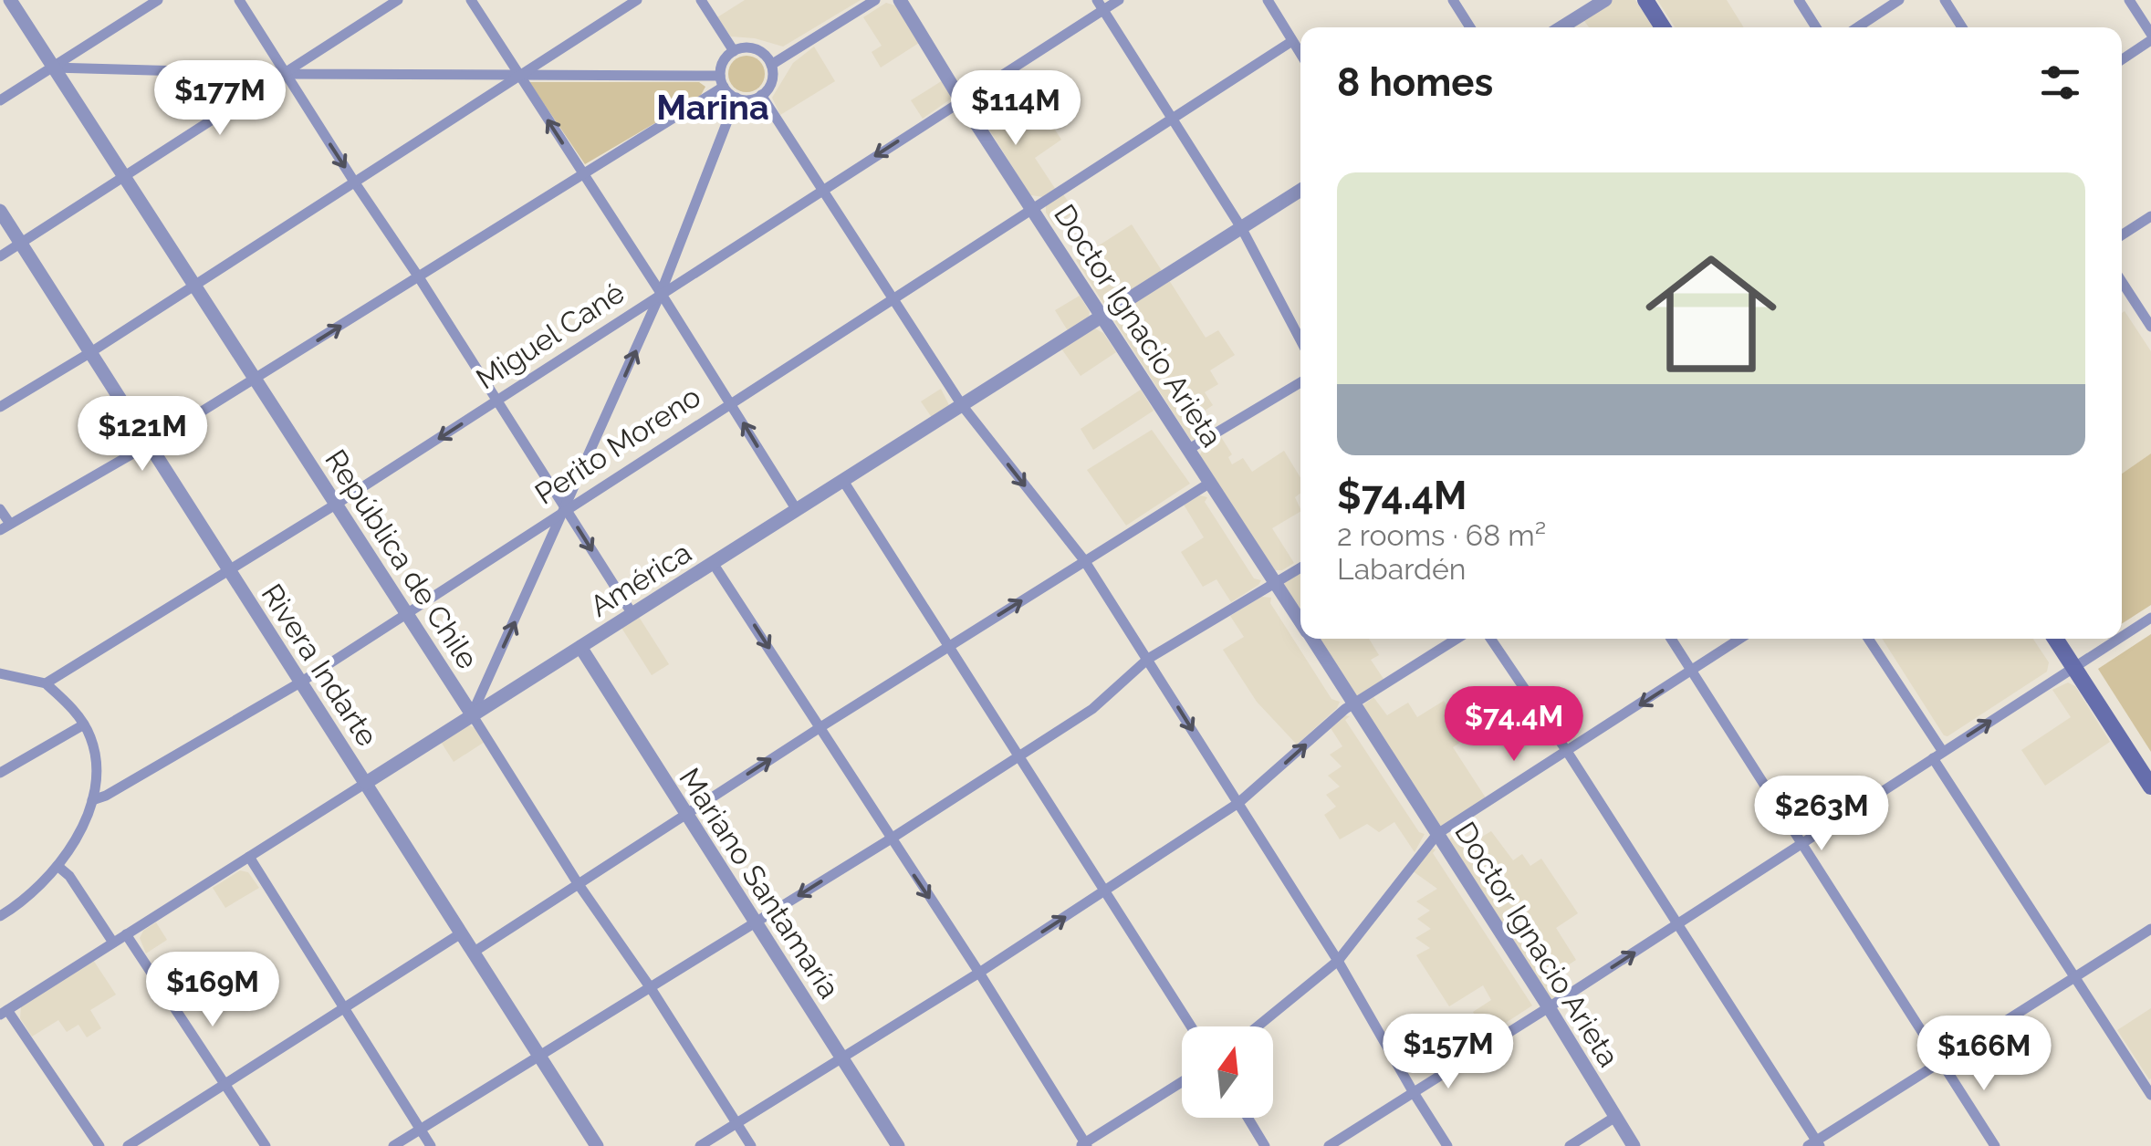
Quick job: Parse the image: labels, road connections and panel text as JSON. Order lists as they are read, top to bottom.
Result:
{
  "streets": {
    "street": [
      "Doctor Ignacio Arieta",
      "Miguel Cané",
      "Perito Moreno",
      "República de Chile",
      "América",
      "Rivera Indarte",
      "Mariano Santamaría"
    ]
  },
  "crossings": [
    ["Doctor Ignacio Arieta", "Miguel Cané"],
    ["Doctor Ignacio Arieta", "Perito Moreno"],
    ["Doctor Ignacio Arieta", "América"],
    ["Miguel Cané", "República de Chile"],
    ["Miguel Cané", "Rivera Indarte"],
    ["Perito Moreno", "República de Chile"],
    ["Perito Moreno", "Rivera Indarte"],
    ["República de Chile", "América"],
    ["América", "Rivera Indarte"],
    ["América", "Mariano Santamaría"]
  ],
  "districts": ["Marina"],
  "north": "top",
  "page": {
    "heading": "8 homes",
    "price": [
      "$177M",
      "$114M",
      "$121M",
      "$74.4M",
      "$263M",
      "$169M",
      "$157M",
      "$166M"
    ],
    "list": [
      {
        "name": "$74.4M",
        "note": "2 rooms · 68 m² · Labardén"
      }
    ]
  }
}
